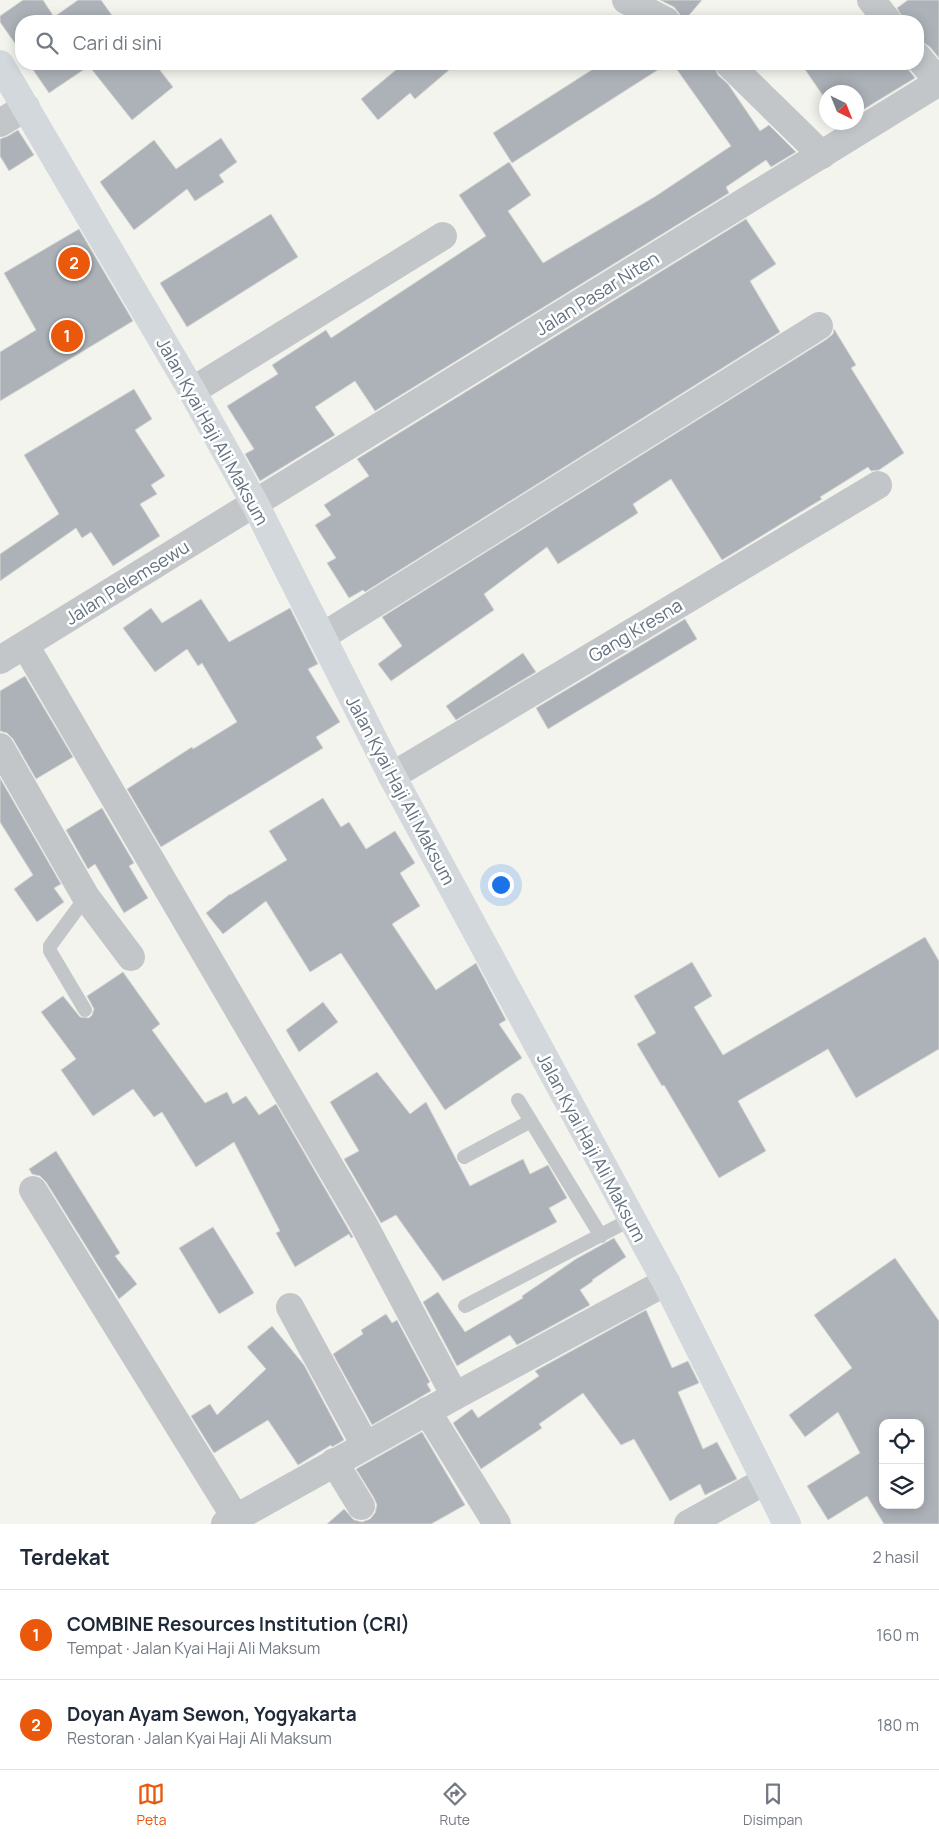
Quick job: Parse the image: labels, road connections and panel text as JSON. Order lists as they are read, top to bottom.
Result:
{
  "streets": {
    "street": [
      "Jalan Pasar Niten",
      "Jalan Kyai Haji Ali Maksum",
      "Jalan Pelemsewu",
      "Gang Kresna"
    ]
  },
  "crossings": [
    ["Jalan Pasar Niten", "Jalan Kyai Haji Ali Maksum"],
    ["Jalan Pasar Niten", "Jalan Pelemsewu"],
    ["Jalan Kyai Haji Ali Maksum", "Jalan Pelemsewu"],
    ["Jalan Kyai Haji Ali Maksum", "Gang Kresna"]
  ],
  "north": "bottom right",
  "page": {
    "search": "Cari di sini",
    "pins": ["2", "1"],
    "heading": ["Terdekat", "2 hasil"],
    "list": [
      {
        "mark": "1",
        "name": "COMBINE Resources Institution (CRI)",
        "note": "Tempat · Jalan Kyai Haji Ali Maksum",
        "value": "160 m"
      },
      {
        "mark": "2",
        "name": "Doyan Ayam Sewon, Yogyakarta",
        "note": "Restoran · Jalan Kyai Haji Ali Maksum",
        "value": "180 m"
      }
    ],
    "nav": ["Peta", "Rute", "Disimpan"]
  }
}
